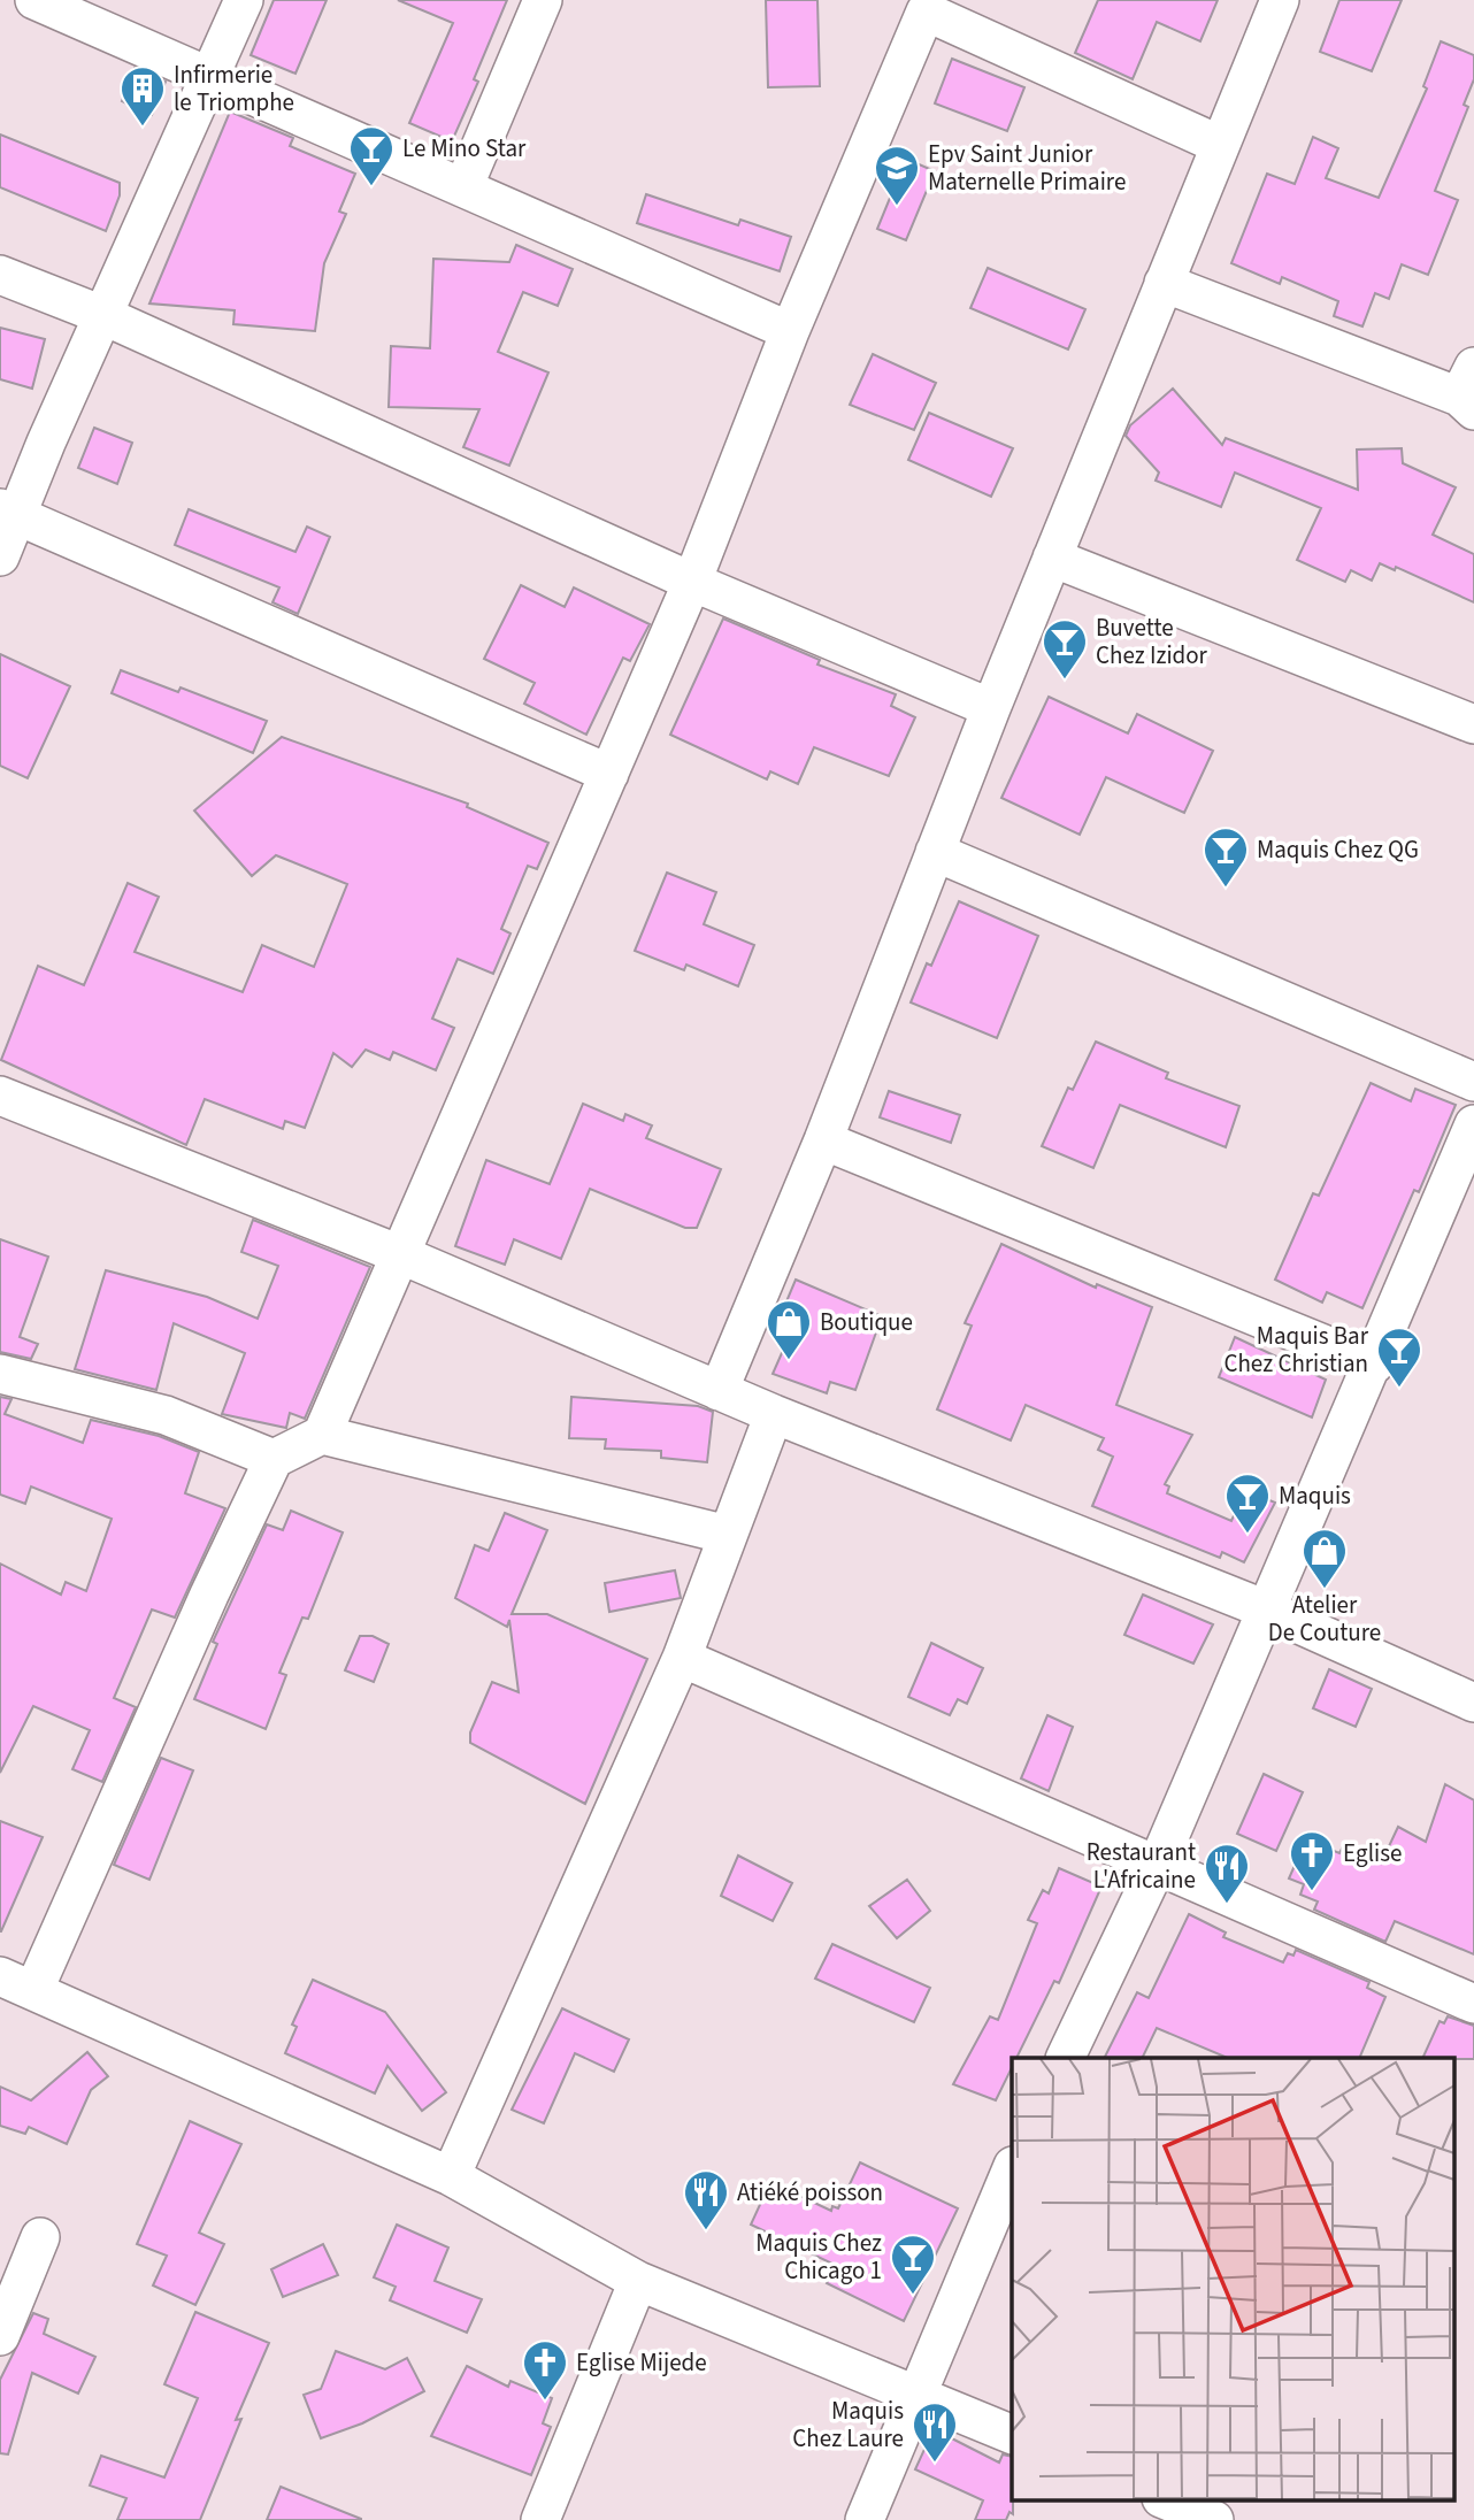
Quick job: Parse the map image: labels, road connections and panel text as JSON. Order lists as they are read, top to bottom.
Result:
{
  "places": {
    "building": ["Infirmerie le Triomphe"],
    "bar": [
      "Le Mino Star",
      "Buvette Chez Izidor",
      "Maquis Chez QG",
      "Maquis Bar Chez Christian",
      "Maquis",
      "Maquis Chez Chicago 1"
    ],
    "school or university": ["Epv Saint Junior Maternelle Primaire"],
    "shop": ["Boutique", "Atelier De Couture"],
    "church": ["Eglise", "Eglise Mijede"],
    "restaurant": ["Restaurant L'Africaine", "Atiéké poisson", "Maquis Chez Laure"]
  }
}
